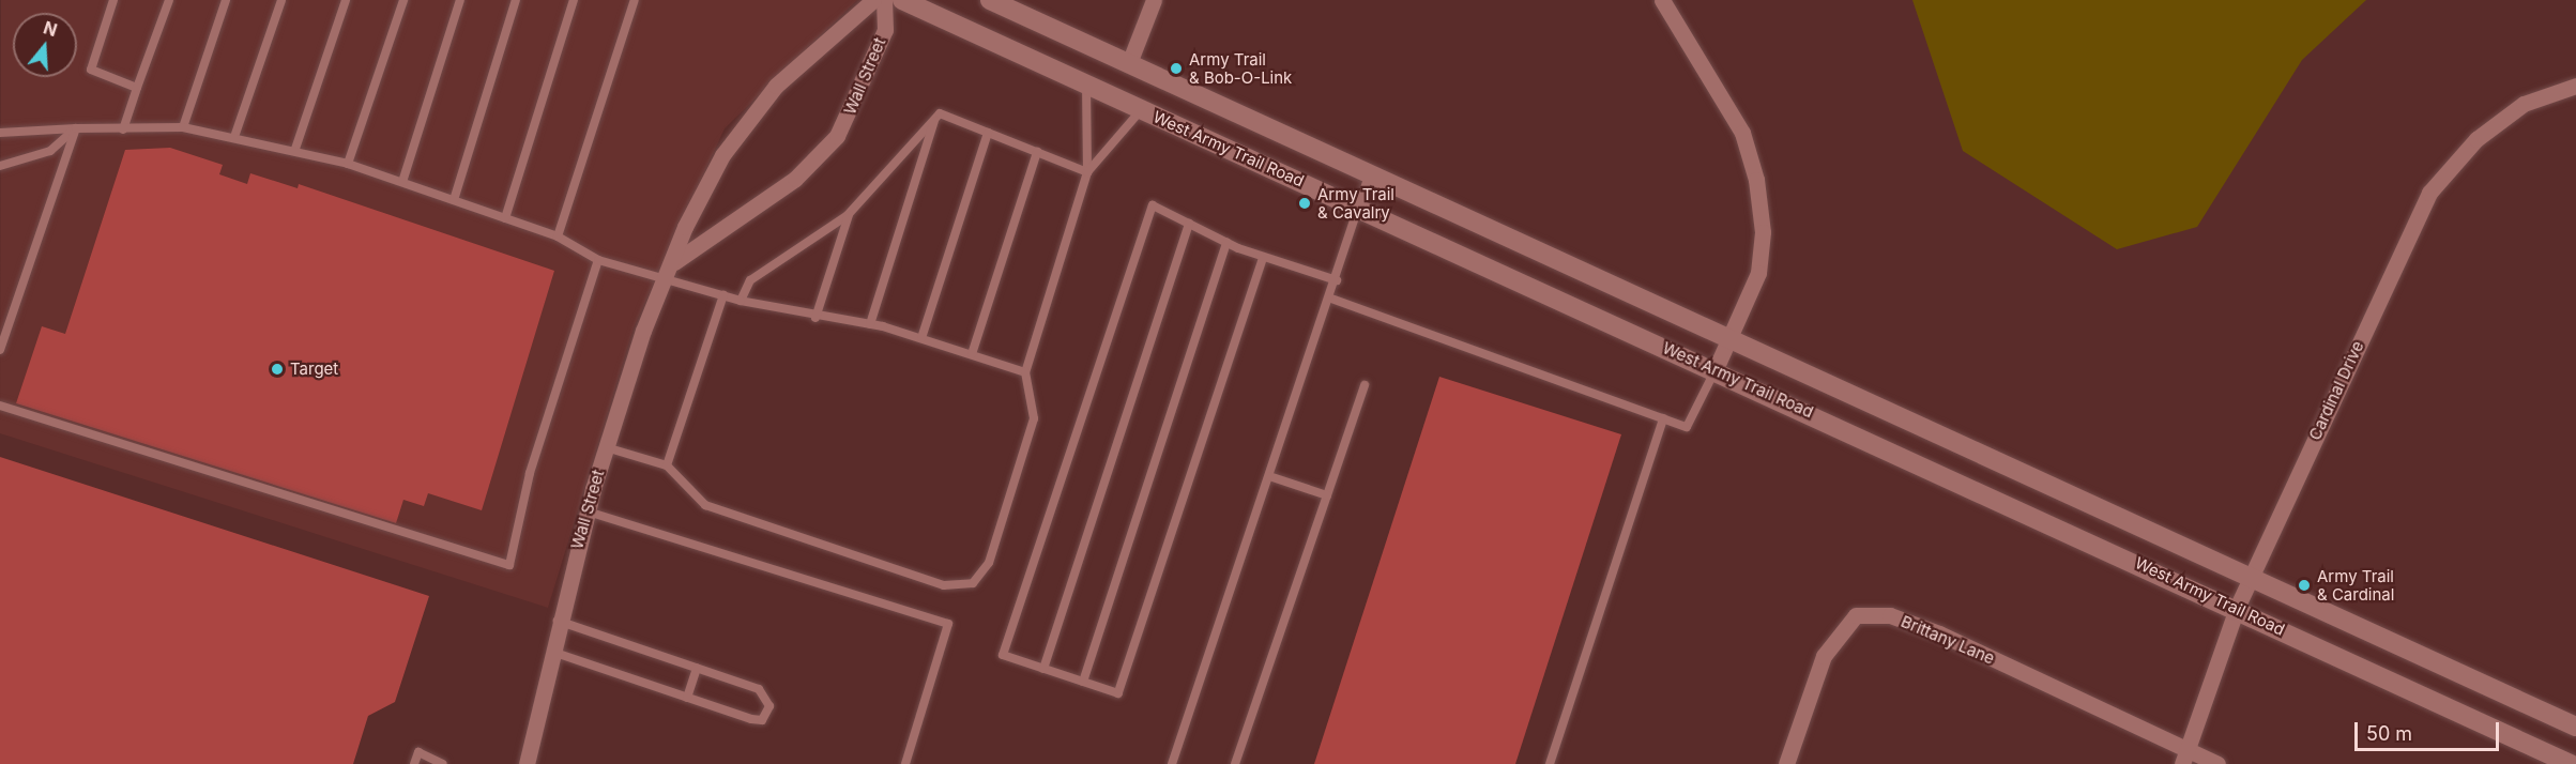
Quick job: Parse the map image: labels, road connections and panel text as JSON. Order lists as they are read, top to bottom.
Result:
{
  "streets": {
    "main road": ["West Army Trail Road"],
    "street": ["Wall Street", "Cardinal Drive", "Brittany Lane"]
  },
  "crossings": [
    ["West Army Trail Road", "Cardinal Drive"],
    ["Cardinal Drive", "Brittany Lane"]
  ],
  "places": [
    "Army Trail & Bob-O-Link",
    "Army Trail & Cavalry",
    "Target",
    "Army Trail & Cardinal"
  ],
  "scale_bar": "50 m",
  "north": "top"
}
